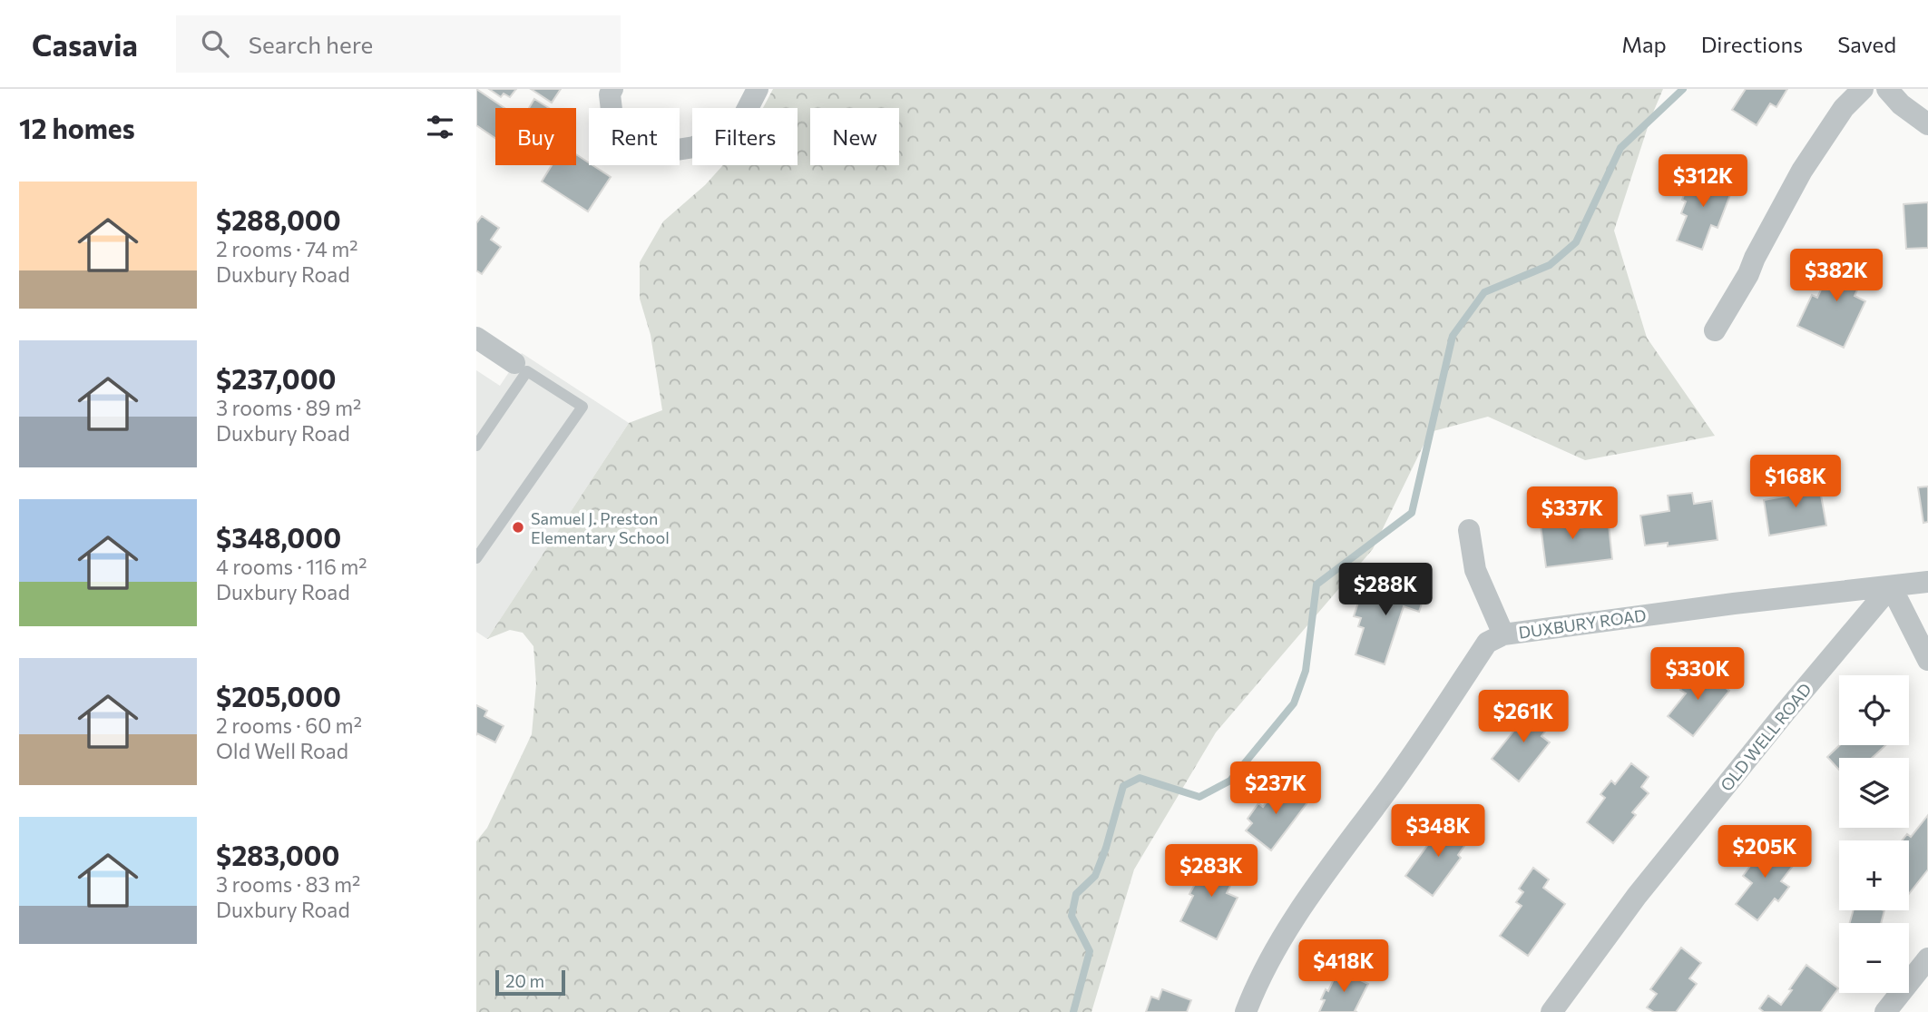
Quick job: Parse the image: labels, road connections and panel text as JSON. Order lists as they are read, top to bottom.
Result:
{
  "streets": {
    "street": ["DUXBURY ROAD", "OLD WELL ROAD"]
  },
  "crossings": [
    ["DUXBURY ROAD", "OLD WELL ROAD"]
  ],
  "places": ["Samuel J. Preston Elementary School"],
  "scale_bar": "20 m",
  "page": {
    "header": "Casavia",
    "search": "Search here",
    "nav": ["Map", "Directions", "Saved"],
    "heading": "12 homes",
    "chip": [
      "Buy",
      "Rent",
      "Filters",
      "New"
    ],
    "price": [
      "$312K",
      "$382K",
      "$168K",
      "$337K",
      "$288K",
      "$330K",
      "$261K",
      "$237K",
      "$348K",
      "$205K",
      "$283K",
      "$418K"
    ],
    "list": [
      {
        "name": "$288,000",
        "note": "2 rooms · 74 m² · Duxbury Road"
      },
      {
        "name": "$237,000",
        "note": "3 rooms · 89 m² · Duxbury Road"
      },
      {
        "name": "$348,000",
        "note": "4 rooms · 116 m² · Duxbury Road"
      },
      {
        "name": "$205,000",
        "note": "2 rooms · 60 m² · Old Well Road"
      },
      {
        "name": "$283,000",
        "note": "3 rooms · 83 m² · Duxbury Road"
      }
    ],
    "map_buttons": ["+", "−"],
    "scale": "20 m"
  }
}
